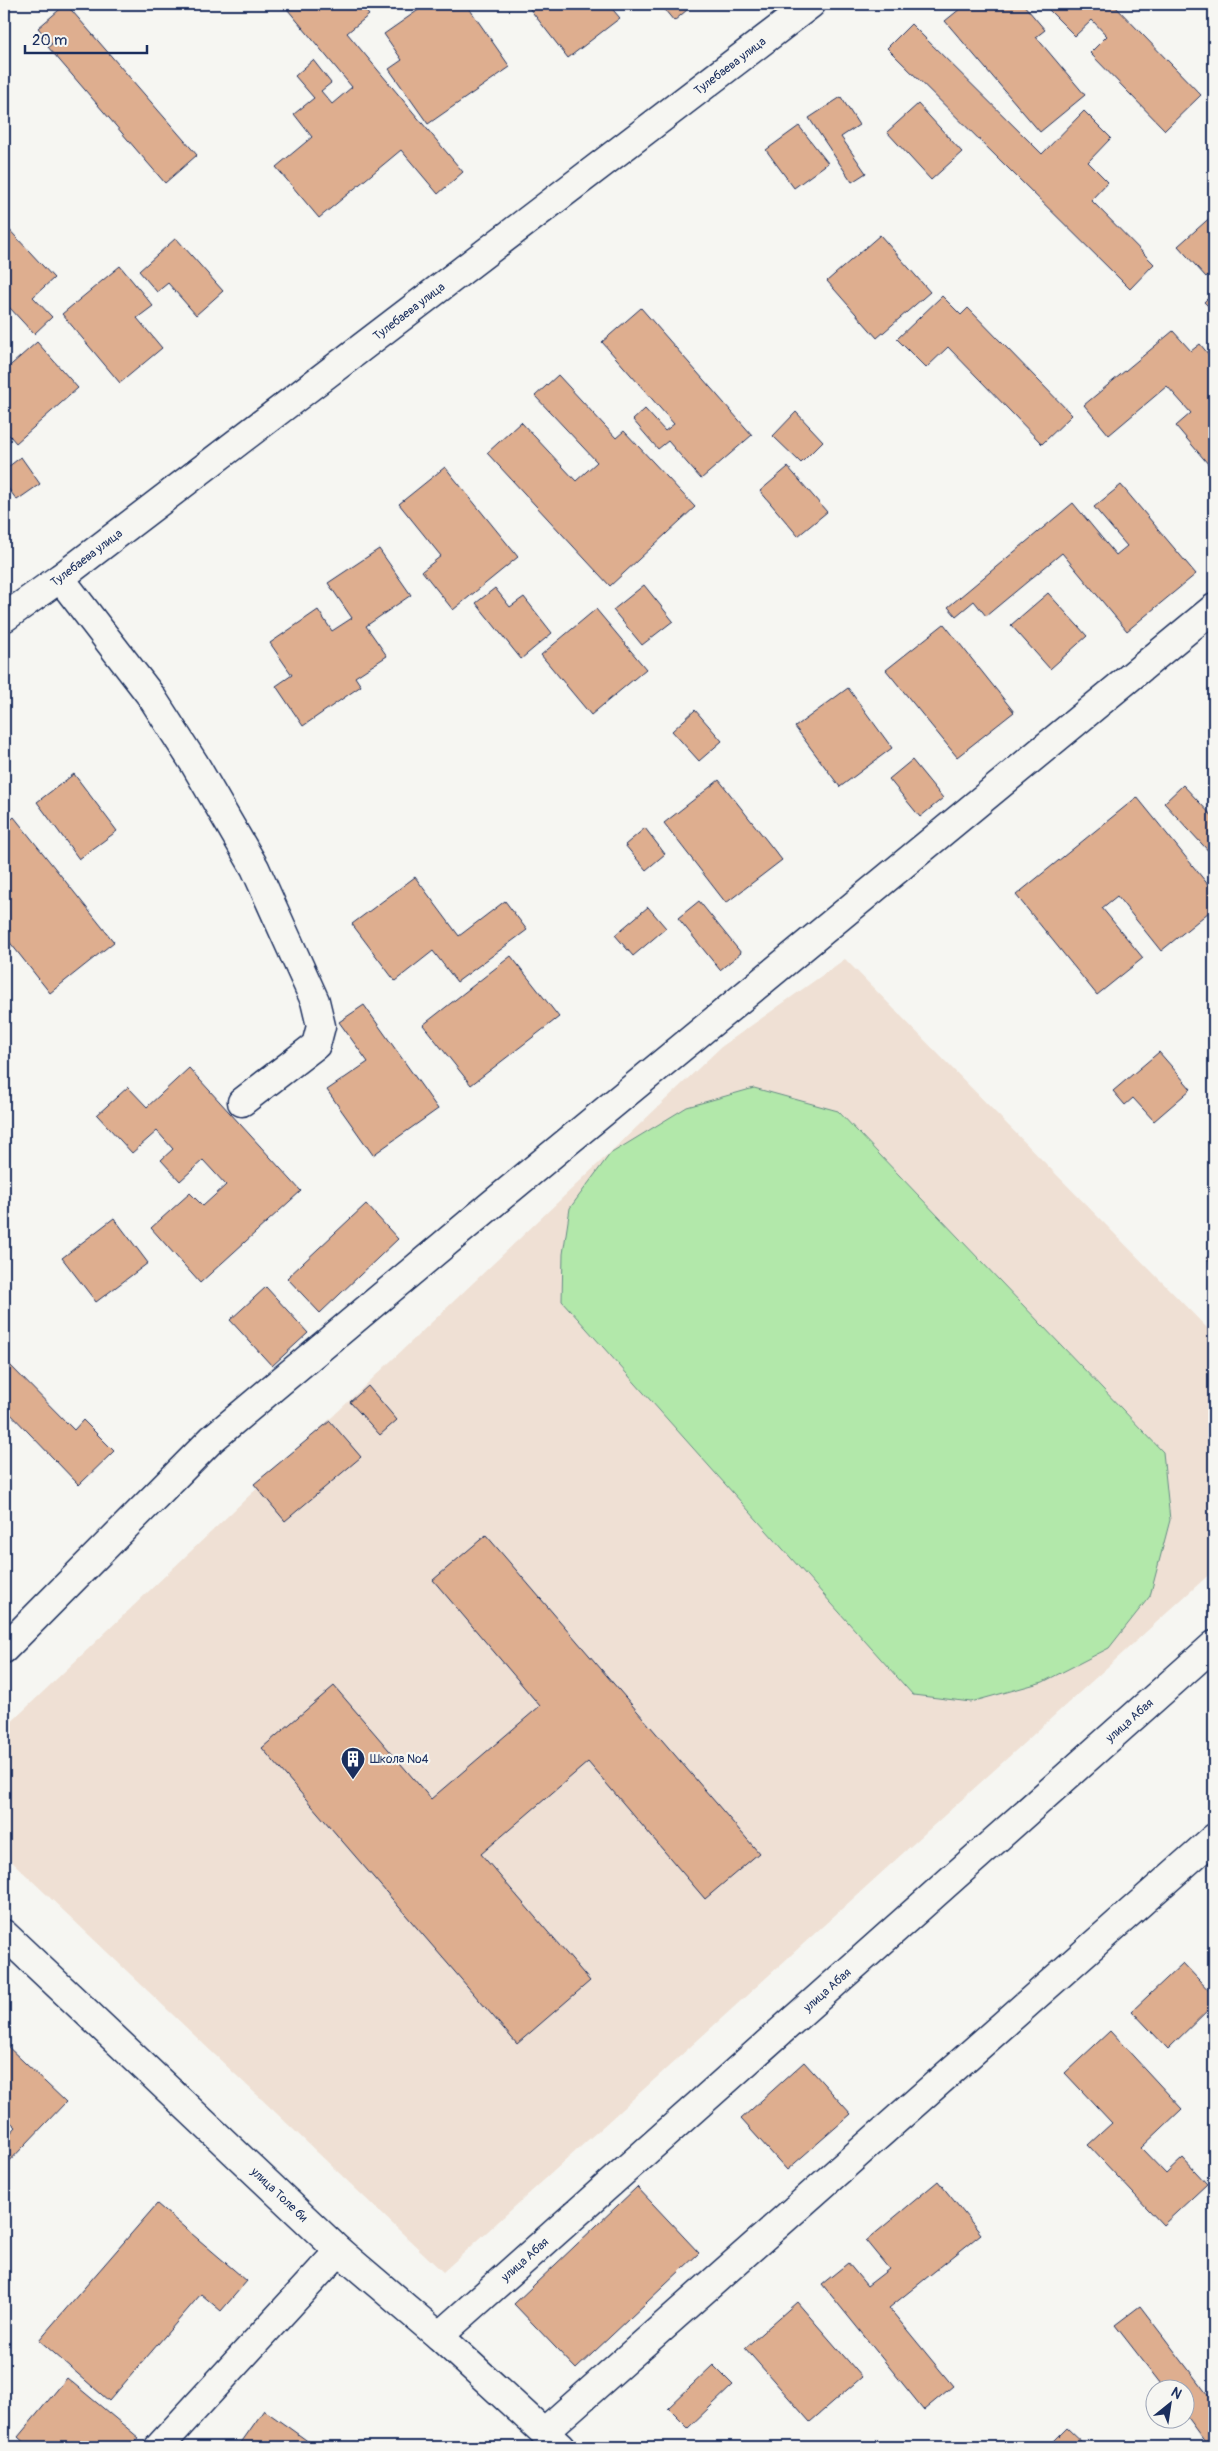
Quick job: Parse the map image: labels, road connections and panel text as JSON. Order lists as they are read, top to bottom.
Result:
{
  "streets": {
    "street": ["Тулебаева улица", "улица Абая", "улица Толе би"]
  },
  "crossings": [
    ["улица Абая", "улица Толе би"]
  ],
  "places": {
    "building": ["Школа №4"]
  },
  "scale_bar": "20 m",
  "north": "top right"
}
